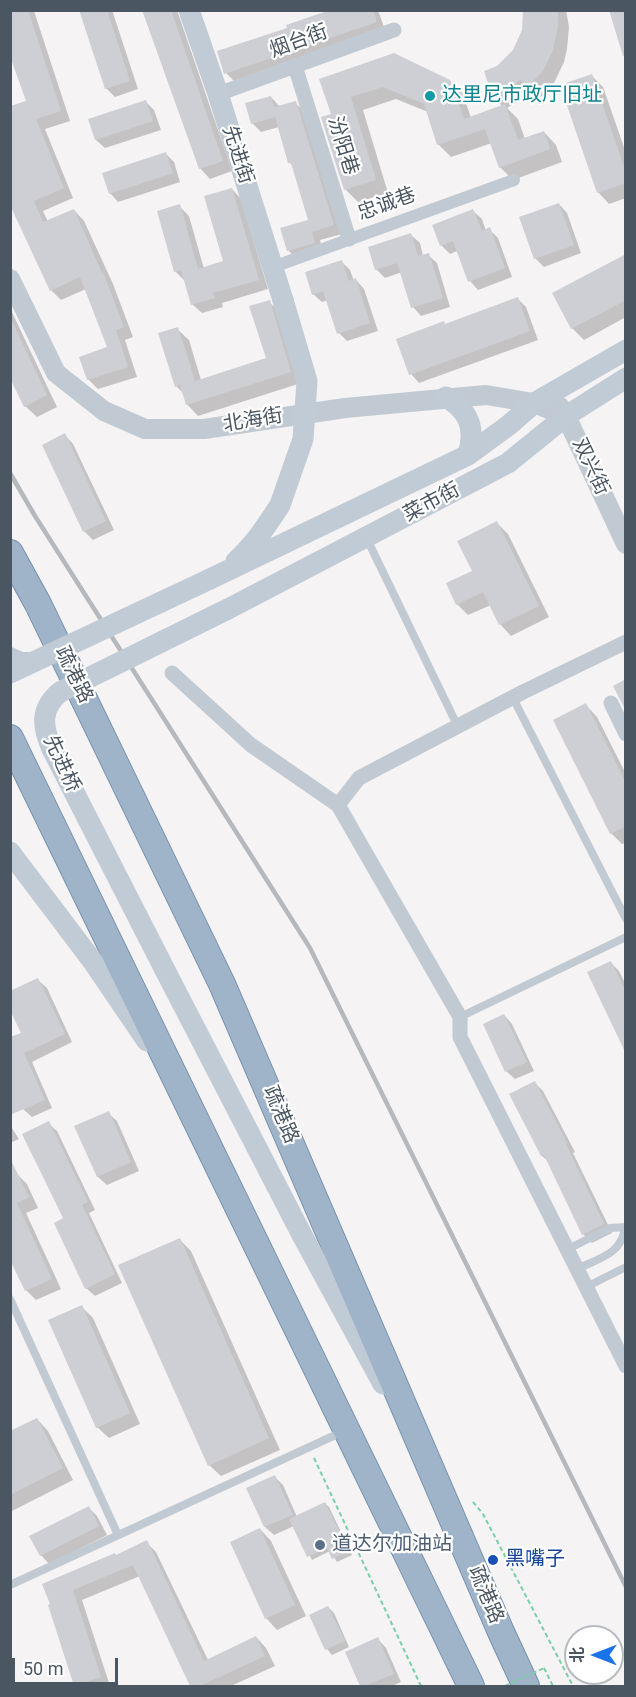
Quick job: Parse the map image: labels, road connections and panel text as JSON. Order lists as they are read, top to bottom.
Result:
{
  "streets": {
    "highway": ["疏港路"],
    "main road": ["先进街", "菜市街", "先进桥"],
    "street": [
      "烟台街",
      "汾阳巷",
      "忠诚巷",
      "北海街",
      "双兴街"
    ]
  },
  "crossings": [
    ["烟台街", "汾阳巷"],
    ["烟台街", "先进街"],
    ["汾阳巷", "忠诚巷"],
    ["先进街", "忠诚巷"],
    ["先进街", "菜市街"],
    ["北海街", "双兴街"],
    ["北海街", "菜市街"],
    ["双兴街", "菜市街"],
    ["菜市街", "先进桥"],
    ["疏港路", "先进桥"]
  ],
  "places": ["达里尼市政厅旧址", "道达尔加油站", "黑嘴子"],
  "scale_bar": "50 m",
  "north": "left"
}
